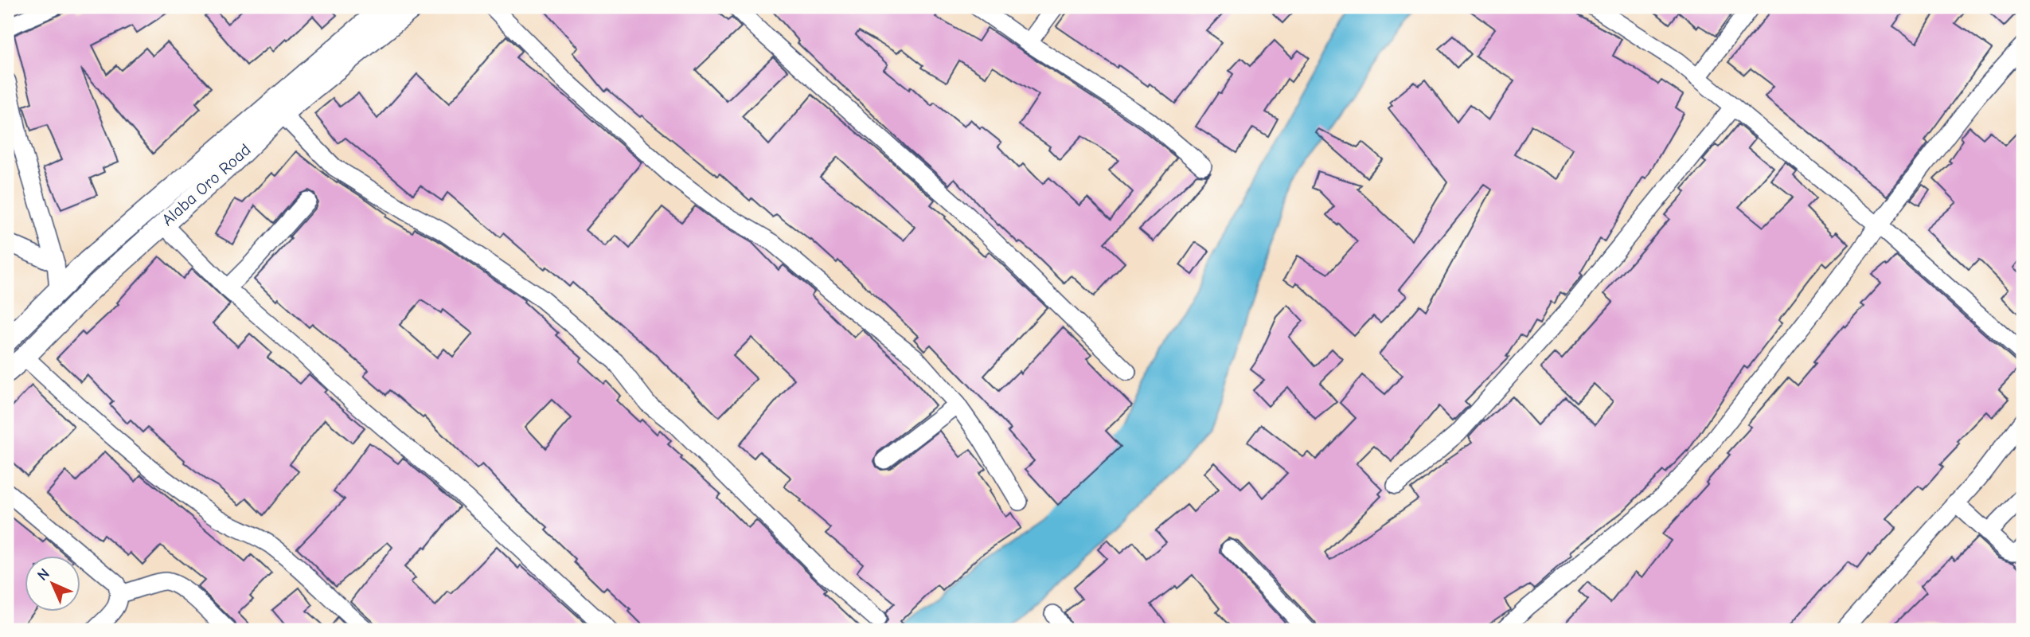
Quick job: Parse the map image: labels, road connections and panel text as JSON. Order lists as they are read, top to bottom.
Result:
{
  "streets": {
    "main road": ["Alaba Oro Road"]
  },
  "north": "top left"
}
